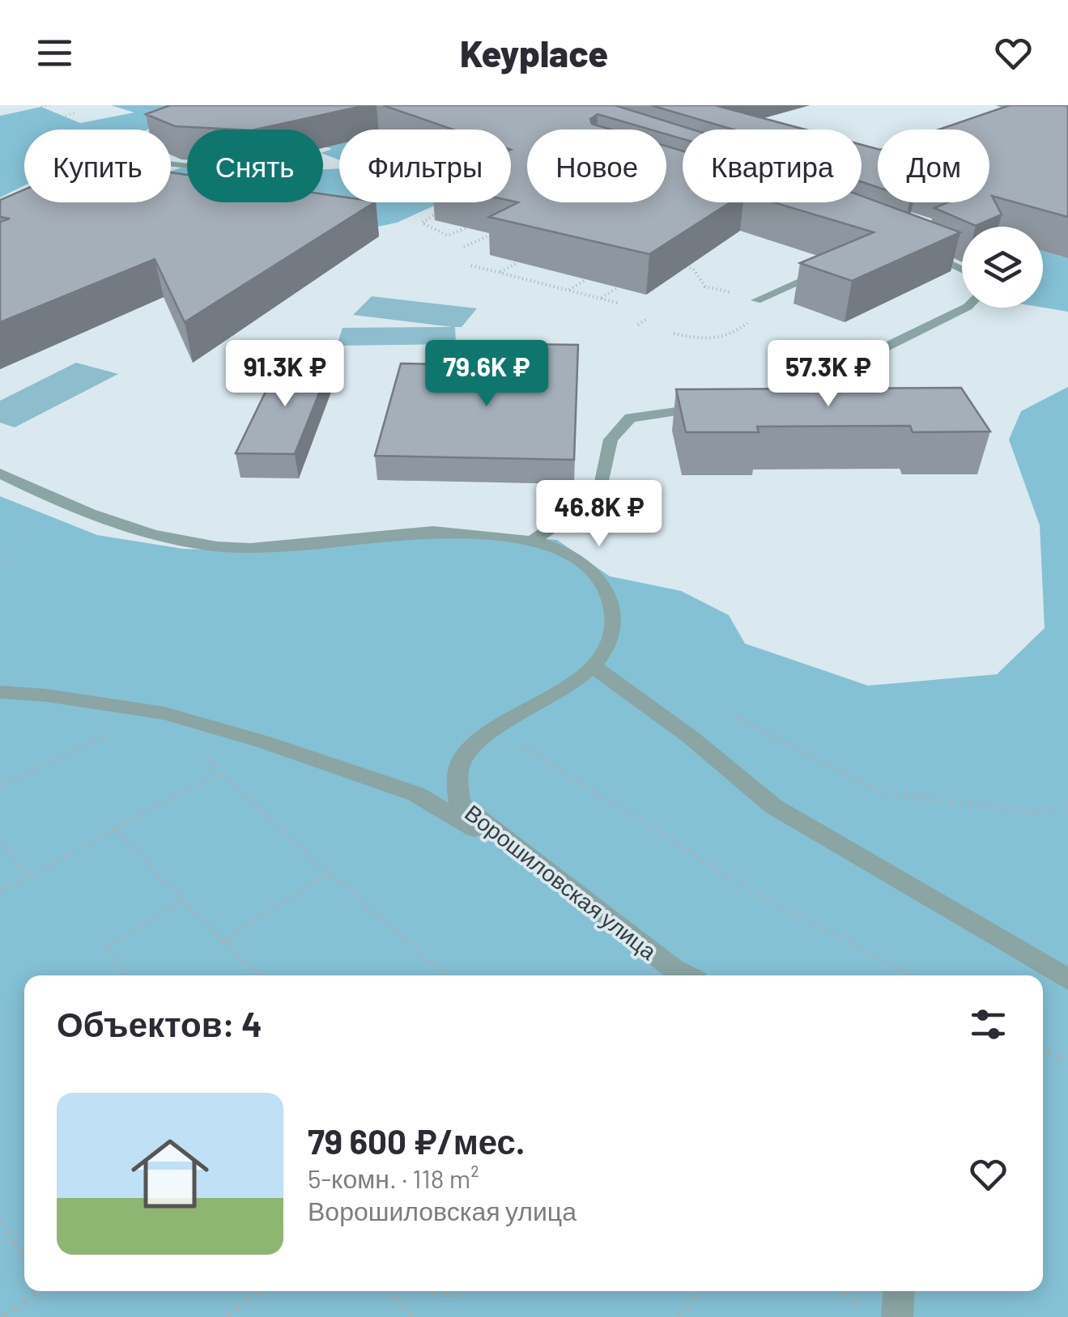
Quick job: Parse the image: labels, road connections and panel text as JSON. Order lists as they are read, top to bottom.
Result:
{
  "streets": {
    "street": ["Ворошиловская улица"]
  },
  "page": {
    "header": "Keyplace",
    "chip": [
      "Купить",
      "Снять",
      "Фильтры",
      "Новое",
      "Квартира",
      "Дом"
    ],
    "price": [
      "91.3K ₽",
      "79.6K ₽",
      "57.3K ₽",
      "46.8K ₽"
    ],
    "heading": "Объектов: 4",
    "list": [
      {
        "name": "79 600 ₽/мес.",
        "note": "5-комн. · 118 m² · Ворошиловская улица"
      }
    ]
  }
}
